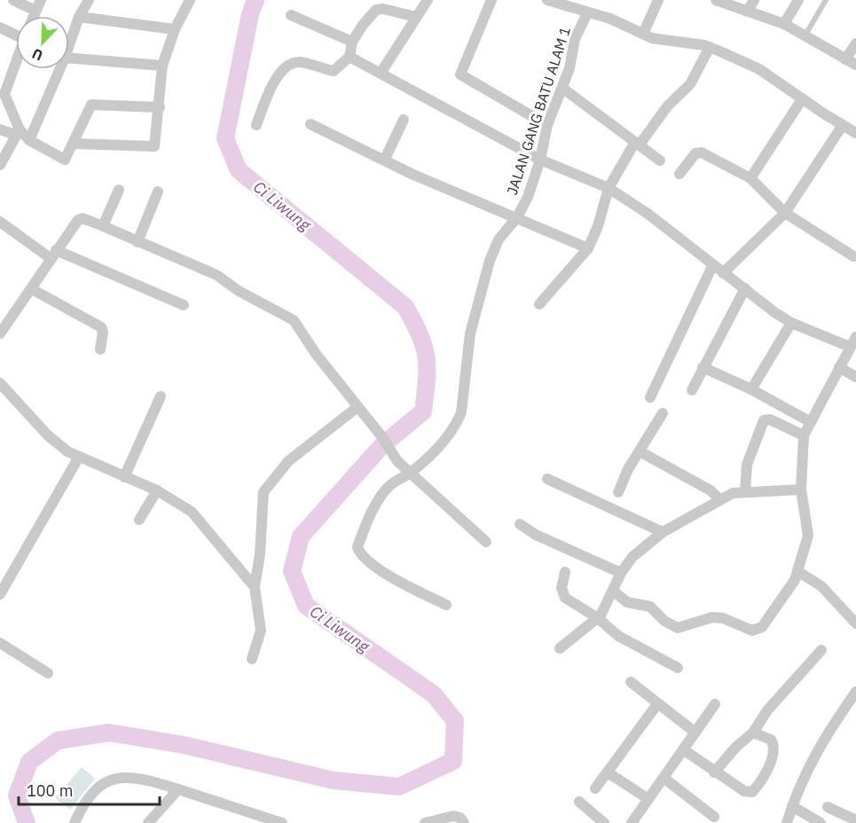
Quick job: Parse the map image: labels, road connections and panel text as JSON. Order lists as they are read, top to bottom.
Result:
{
  "streets": {
    "street": ["JALAN GANG BATU ALAM 1"]
  },
  "water": ["Ci Liwung"],
  "scale_bar": "100 m",
  "north": "bottom left"
}
